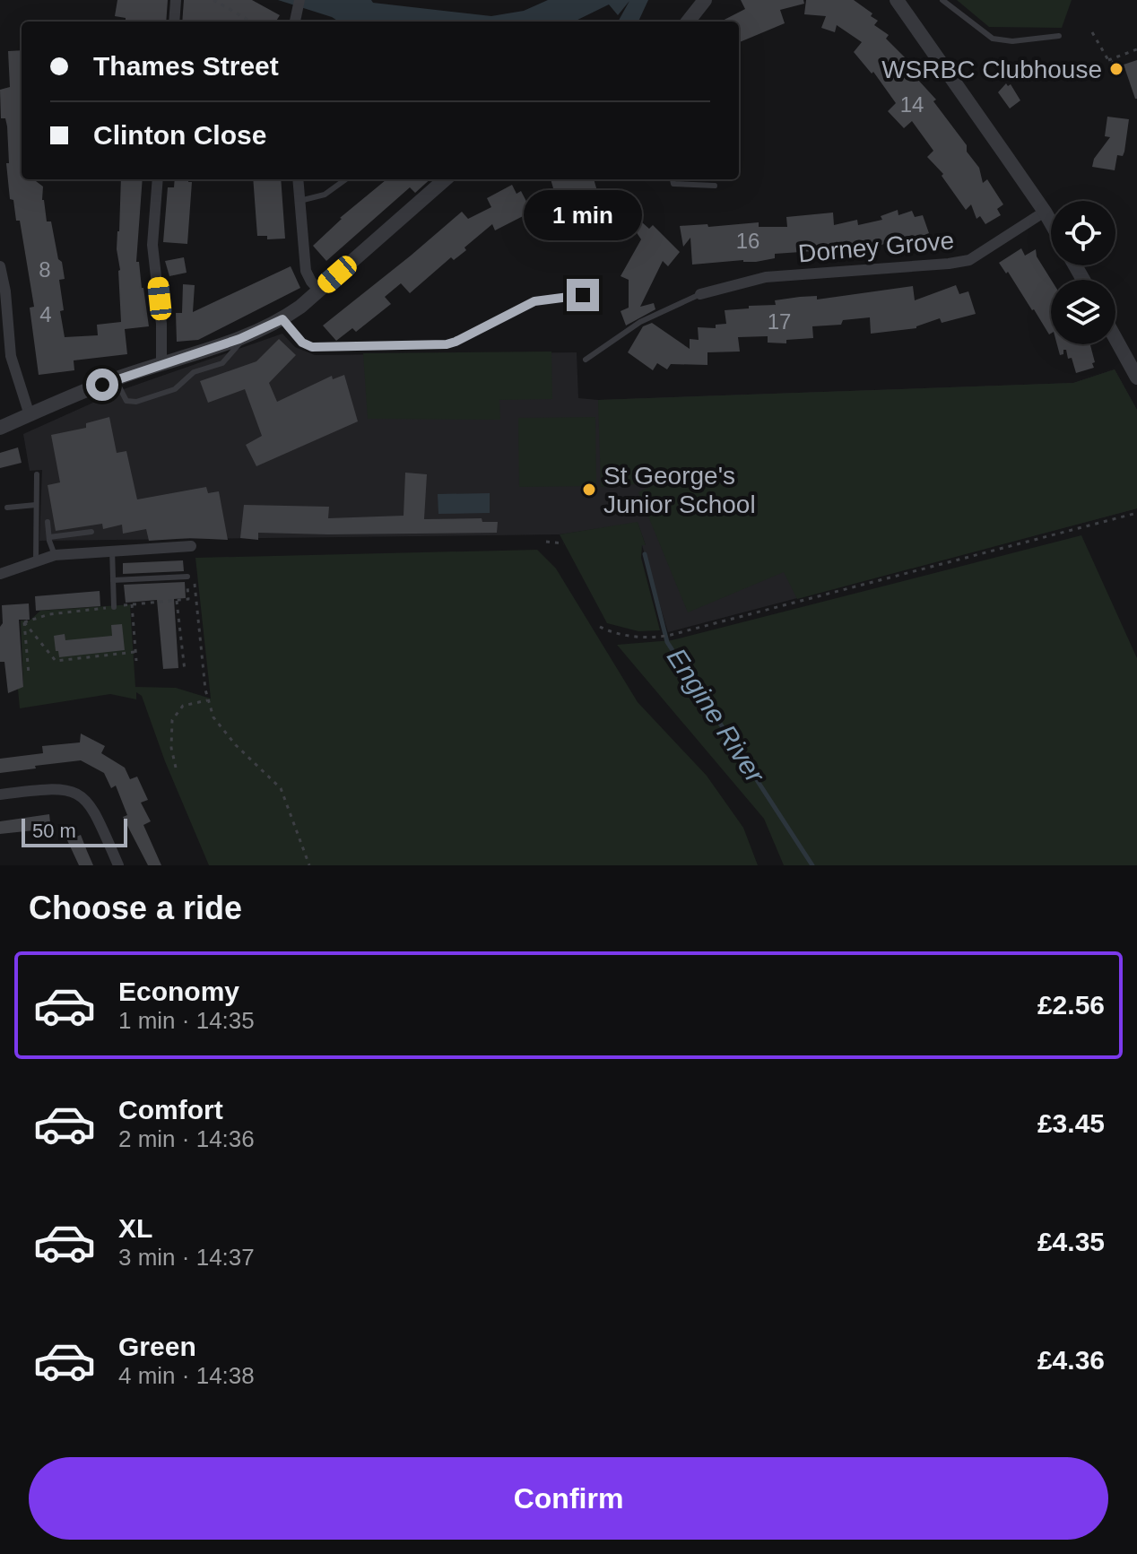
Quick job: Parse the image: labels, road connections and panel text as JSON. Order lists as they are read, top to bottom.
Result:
{
  "streets": {
    "street": ["Dorney Grove"]
  },
  "water": ["Engine River"],
  "places": ["WSRBC Clubhouse", "St George's Junior School"],
  "house_numbers": [
    "14",
    "16",
    "8",
    "4",
    "17"
  ],
  "scale_bar": "50 m",
  "page": {
    "banner": ["Thames Street", "Clinton Close"],
    "bubble": "1 min",
    "scale": "50 m",
    "heading": "Choose a ride",
    "list": [
      {
        "name": "Economy",
        "note": "1 min · 14:35",
        "value": "£2.56"
      },
      {
        "name": "Comfort",
        "note": "2 min · 14:36",
        "value": "£3.45"
      },
      {
        "name": "XL",
        "note": "3 min · 14:37",
        "value": "£4.35"
      },
      {
        "name": "Green",
        "note": "4 min · 14:38",
        "value": "£4.36"
      }
    ],
    "buttons": "Confirm"
  }
}
